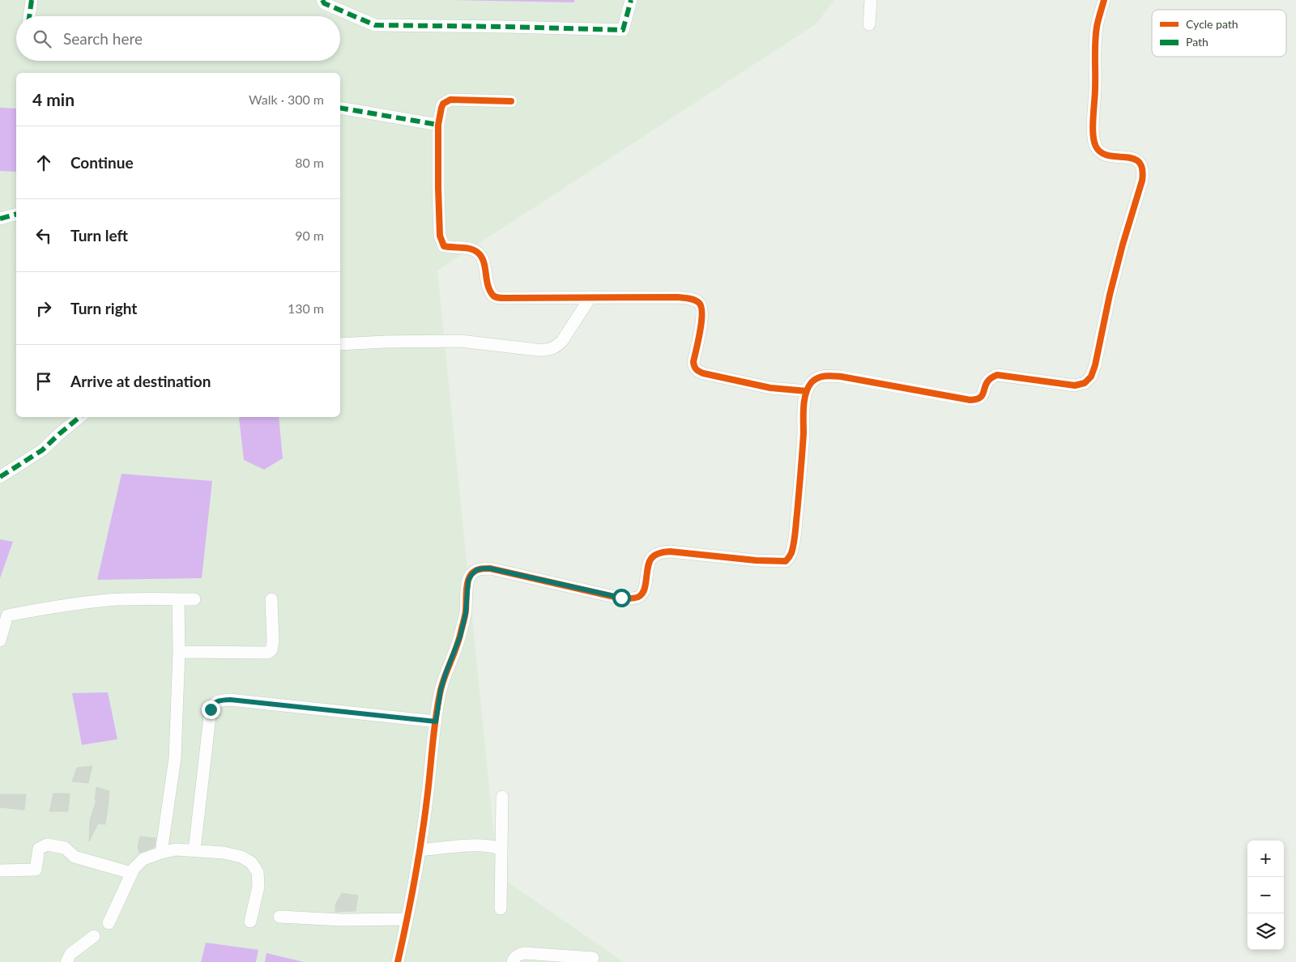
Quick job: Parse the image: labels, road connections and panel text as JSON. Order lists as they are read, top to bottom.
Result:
{
  "legend": ["Cycle path", "Path"],
  "page": {
    "search": "Search here",
    "heading": ["4 min", "Walk · 300 m"],
    "list": [
      ["Continue", "80 m"],
      ["Turn left", "90 m"],
      ["Turn right", "130 m"],
      "Arrive at destination"
    ],
    "map_buttons": ["+", "−"]
  }
}
